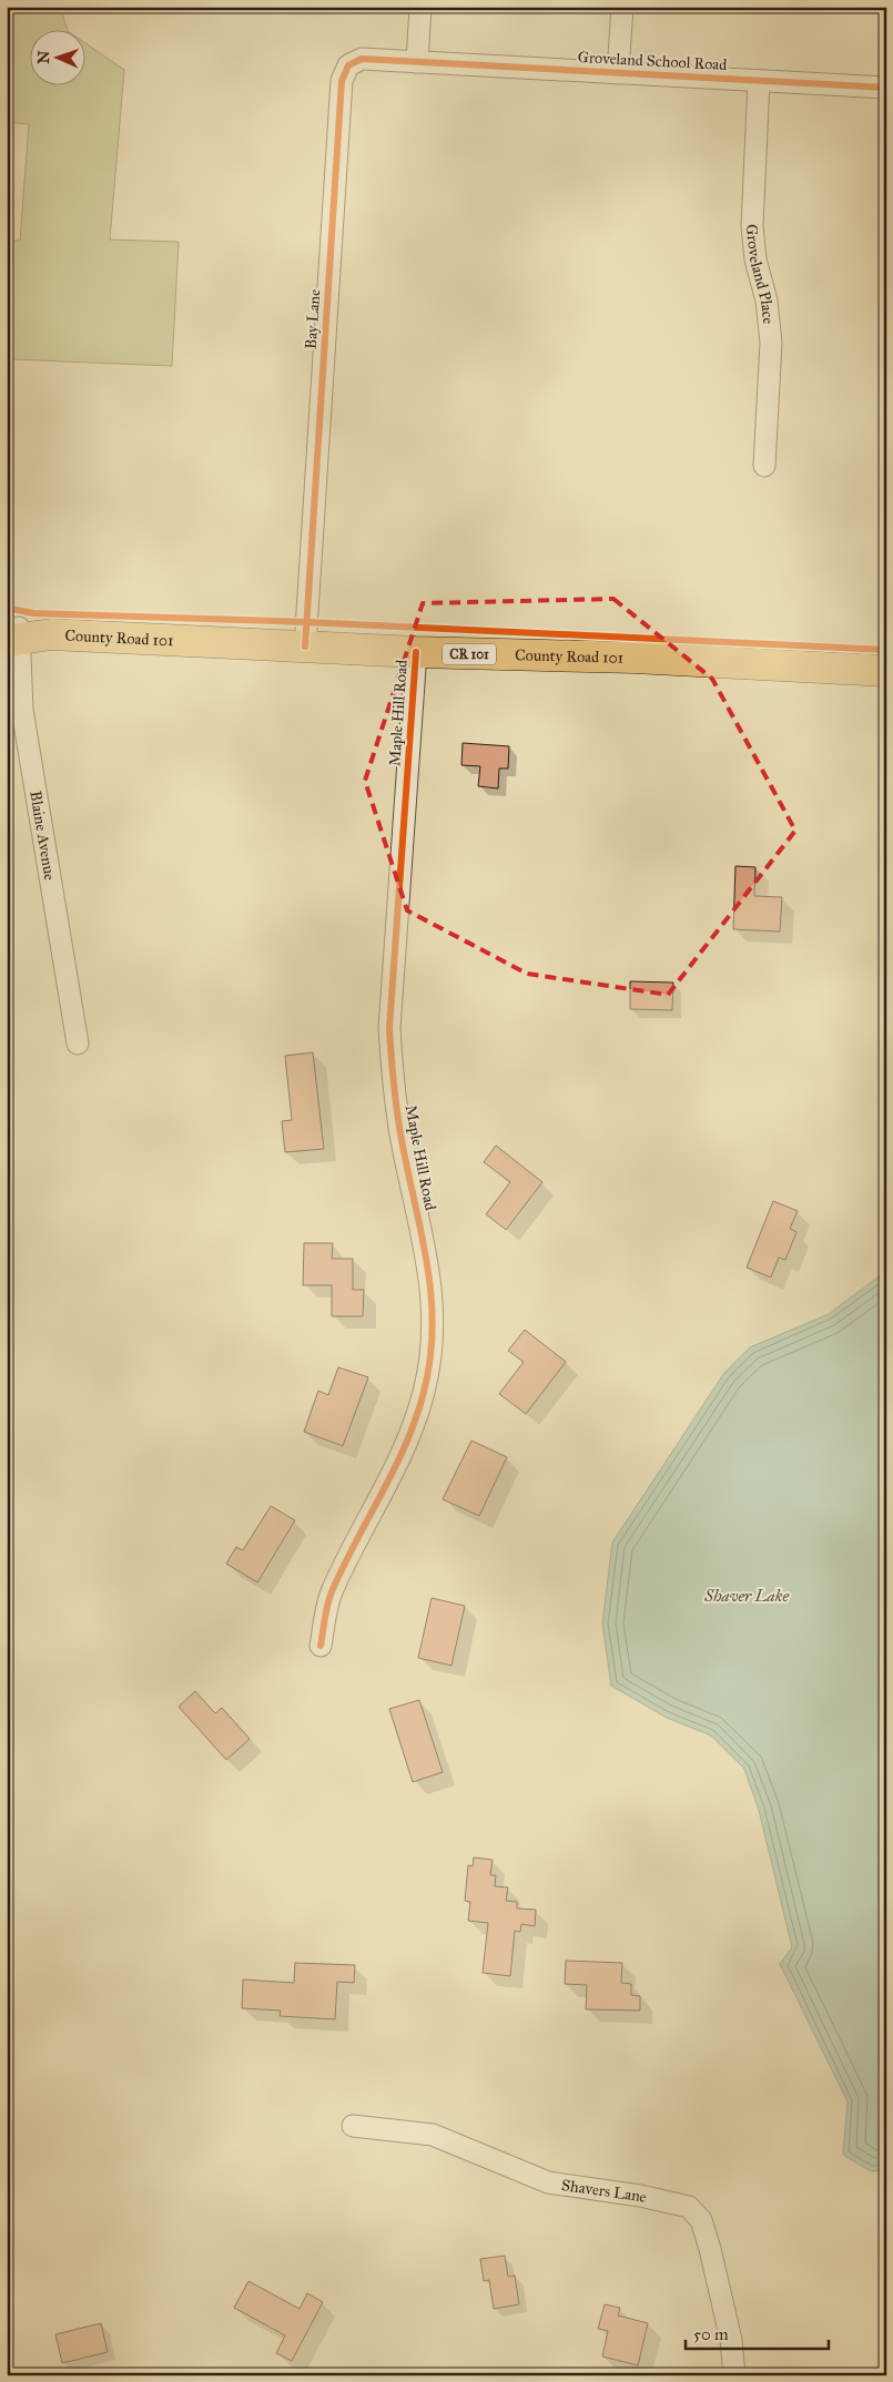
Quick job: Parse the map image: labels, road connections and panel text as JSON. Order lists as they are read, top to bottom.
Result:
{
  "streets": {
    "main road": ["County Road 101", "CR 101"],
    "street": [
      "Groveland School Road",
      "Groveland Place",
      "Bay Lane",
      "Maple Hill Road",
      "Blaine Avenue",
      "Shavers Lane"
    ]
  },
  "crossings": [
    ["Groveland School Road", "Groveland Place"],
    ["Groveland School Road", "Bay Lane"],
    ["Bay Lane", "County Road 101"],
    ["County Road 101", "Maple Hill Road"],
    ["County Road 101", "Blaine Avenue"]
  ],
  "water": ["Shaver Lake"],
  "scale_bar": "50 m",
  "north": "left"
}
